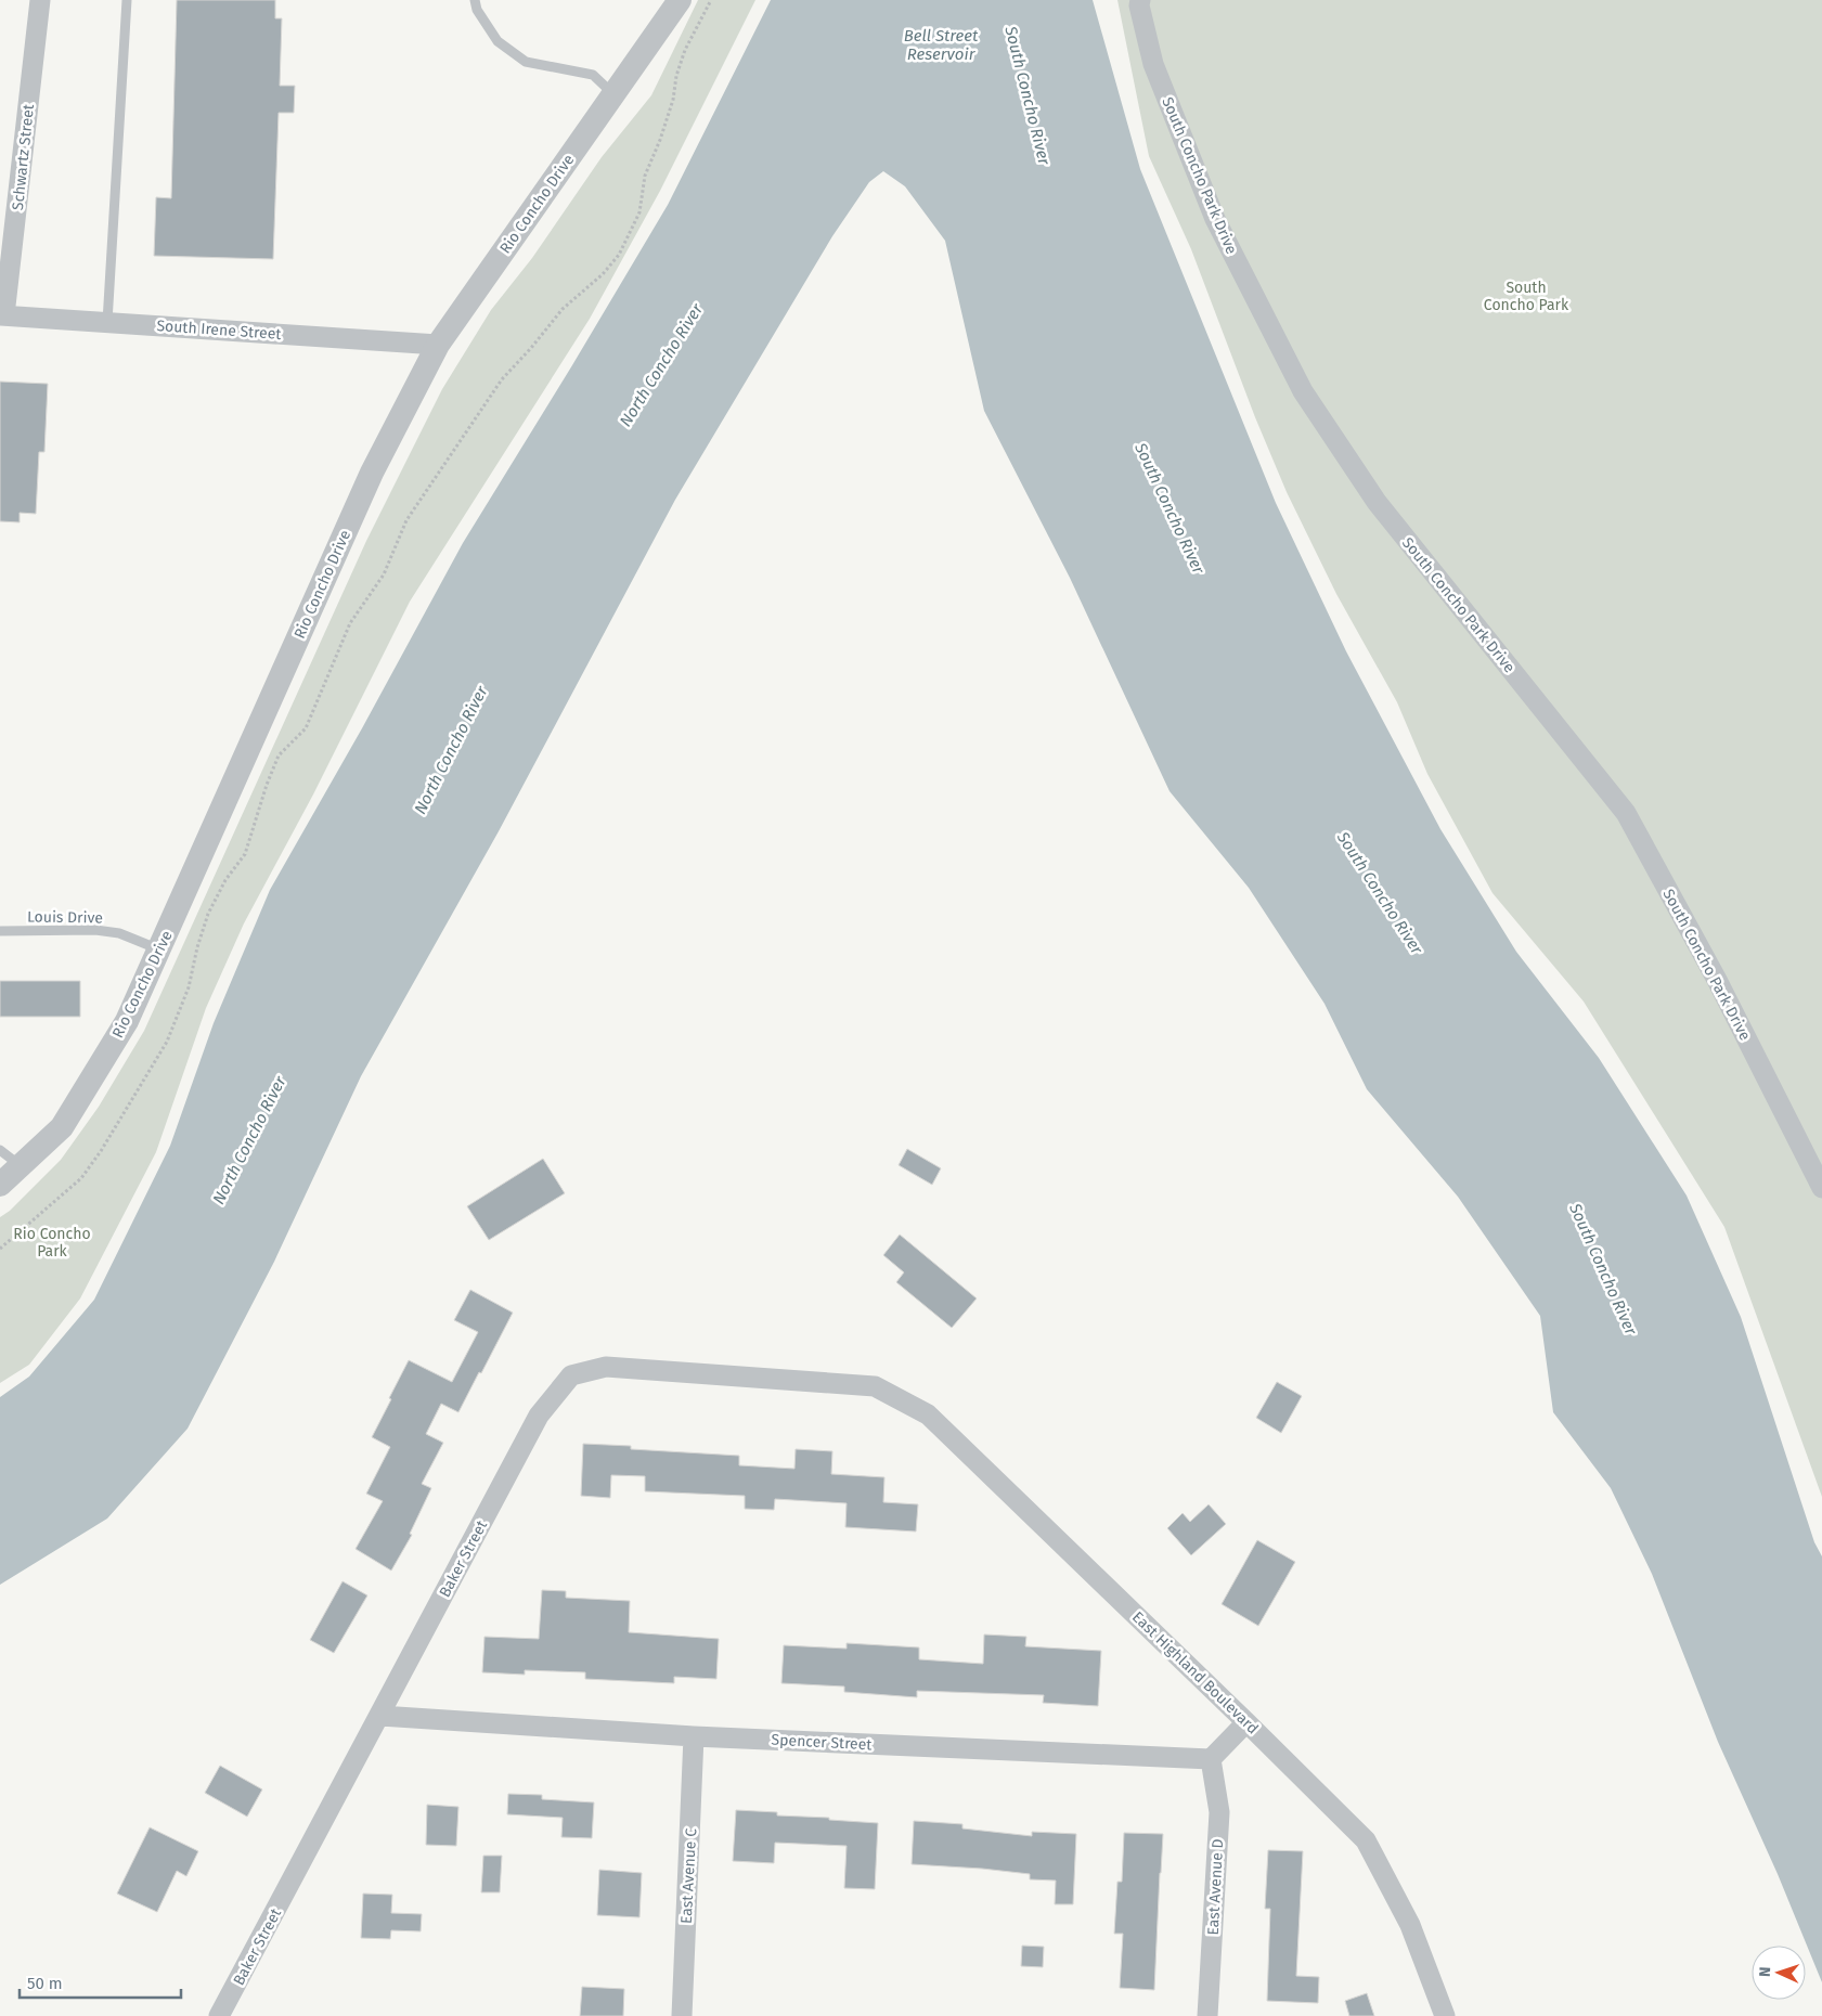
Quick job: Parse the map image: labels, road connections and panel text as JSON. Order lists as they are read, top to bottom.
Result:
{
  "streets": {
    "street": [
      "Schwartz Street",
      "South Concho Park Drive",
      "Rio Concho Drive",
      "South Irene Street",
      "Baker Street",
      "East Highland Boulevard",
      "Spencer Street",
      "East Avenue C",
      "East Avenue D"
    ],
    "lane": ["Louis Drive"]
  },
  "crossings": [
    ["Schwartz Street", "South Irene Street"],
    ["Rio Concho Drive", "South Irene Street"],
    ["Rio Concho Drive", "Louis Drive"],
    ["Baker Street", "East Highland Boulevard"],
    ["Baker Street", "Spencer Street"],
    ["Spencer Street", "East Avenue C"],
    ["Spencer Street", "East Avenue D"]
  ],
  "water": ["Bell Street Reservoir", "South Concho River", "North Concho River"],
  "parks": ["South Concho Park", "Rio Concho Park"],
  "scale_bar": "50 m",
  "north": "left"
}
